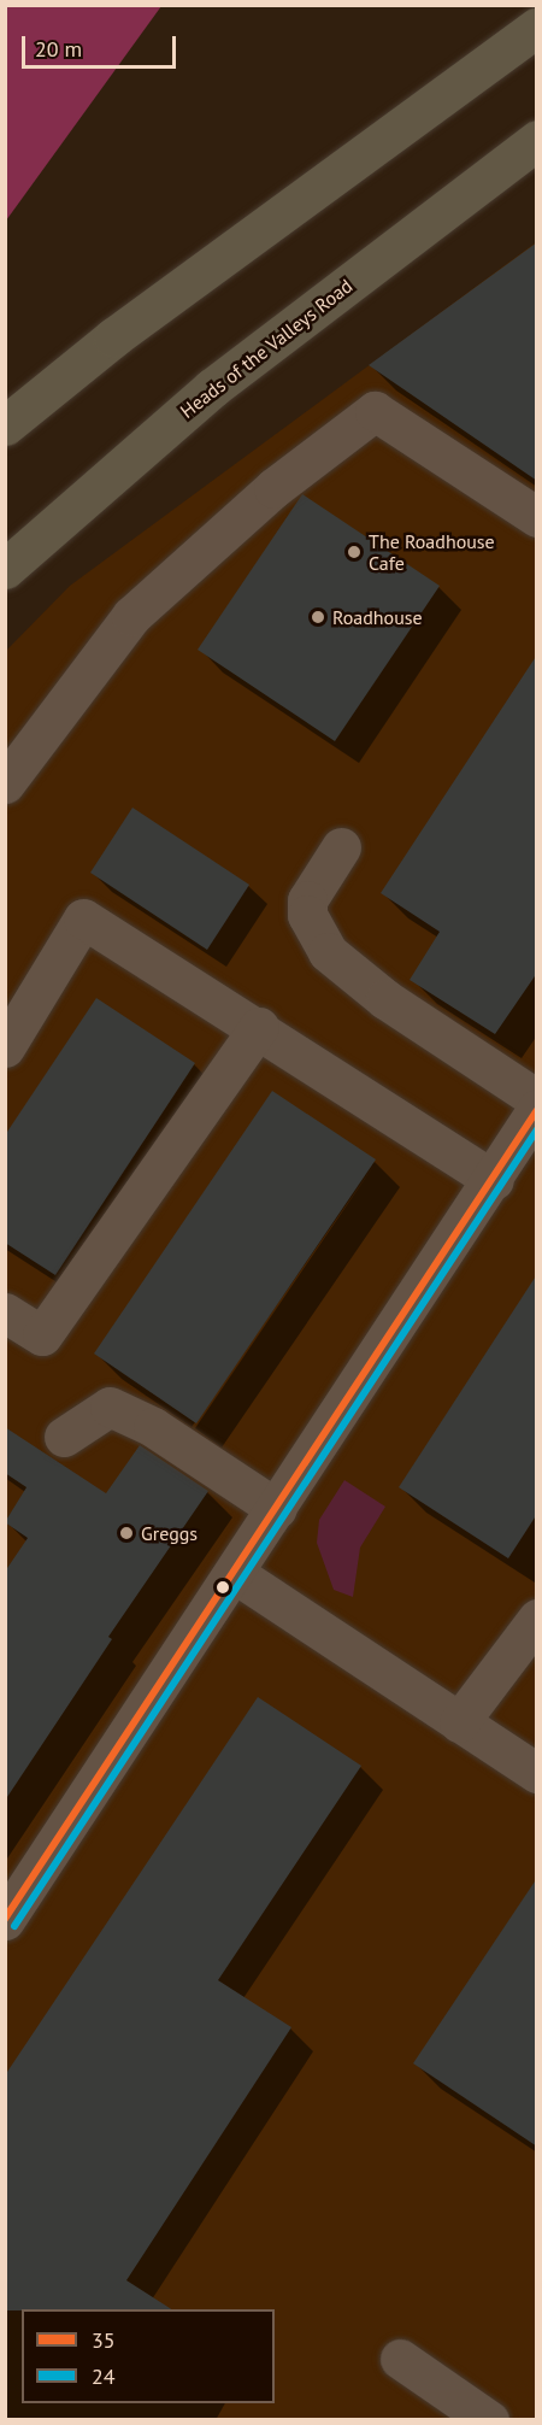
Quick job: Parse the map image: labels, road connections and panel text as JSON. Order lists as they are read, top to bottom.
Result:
{
  "streets": {
    "highway": ["Heads of the Valleys Road"]
  },
  "places": ["The Roadhouse Cafe", "Roadhouse", "Greggs"],
  "lines": ["transit line 35", "transit line 24"],
  "legend": ["35", "24"],
  "scale_bar": "20 m"
}
